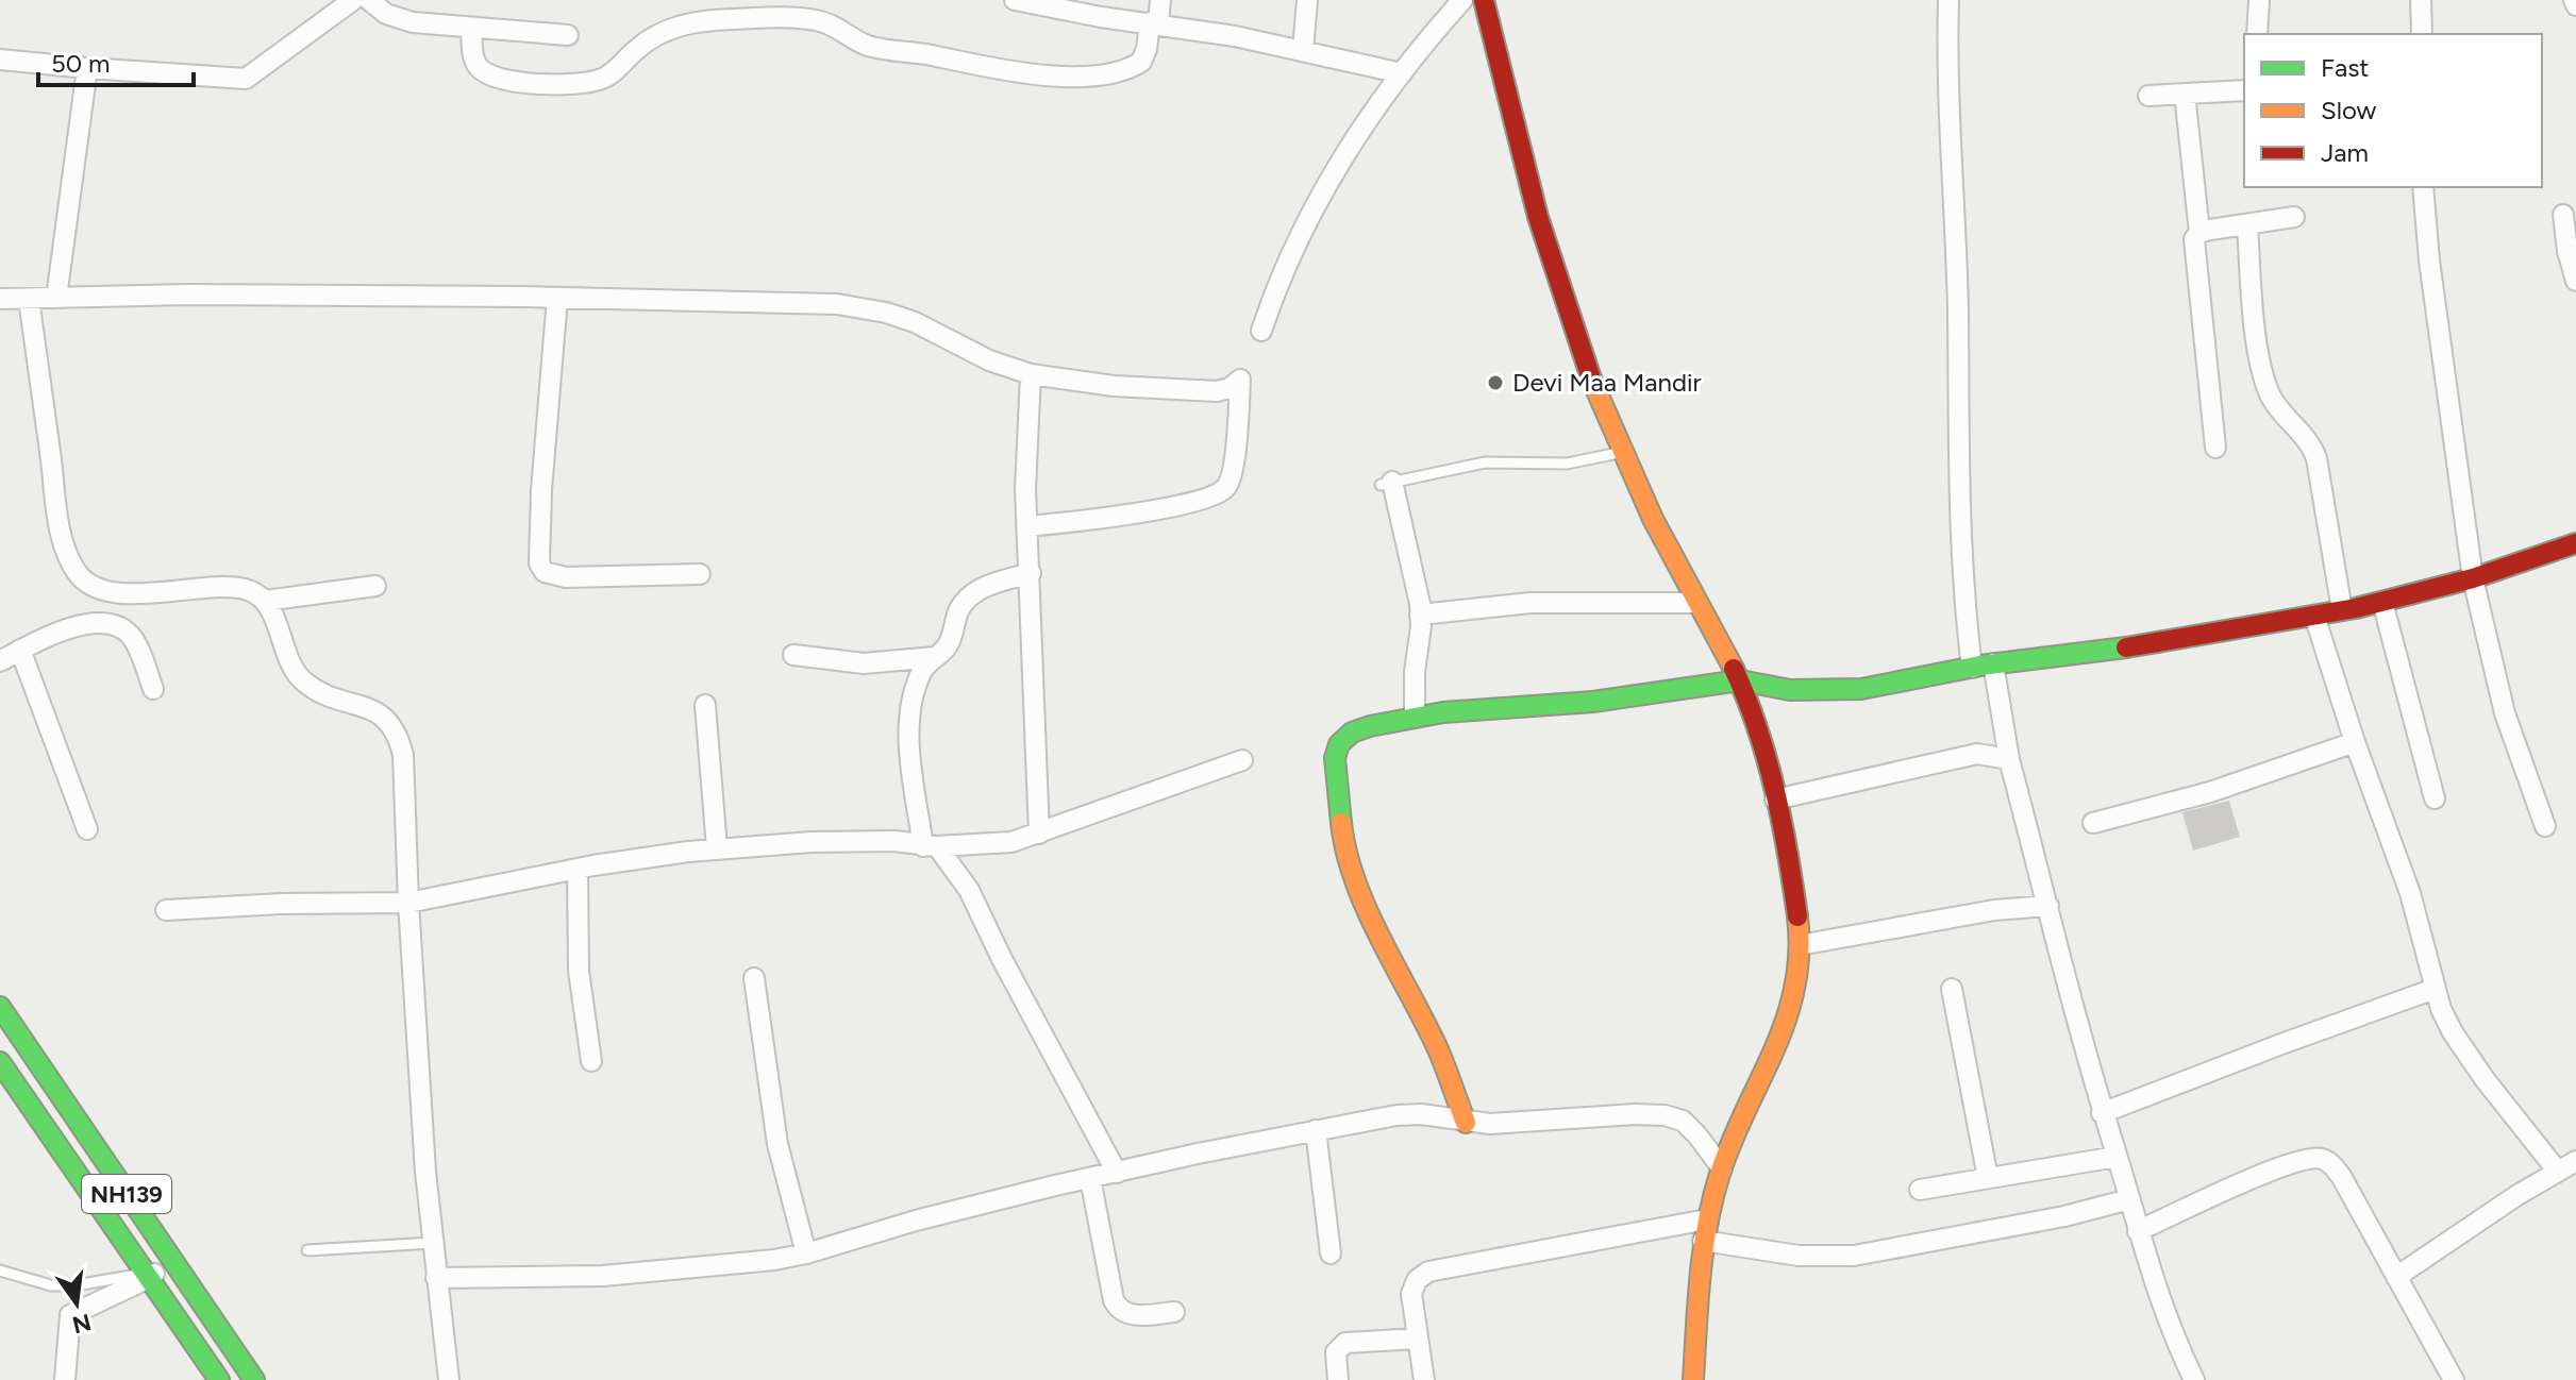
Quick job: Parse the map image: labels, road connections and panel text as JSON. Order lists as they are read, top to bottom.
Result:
{
  "streets": {
    "main road": ["NH139"]
  },
  "places": ["Devi Maa Mandir"],
  "legend": ["Fast", "Slow", "Jam"],
  "scale_bar": "50 m",
  "north": "bottom"
}
